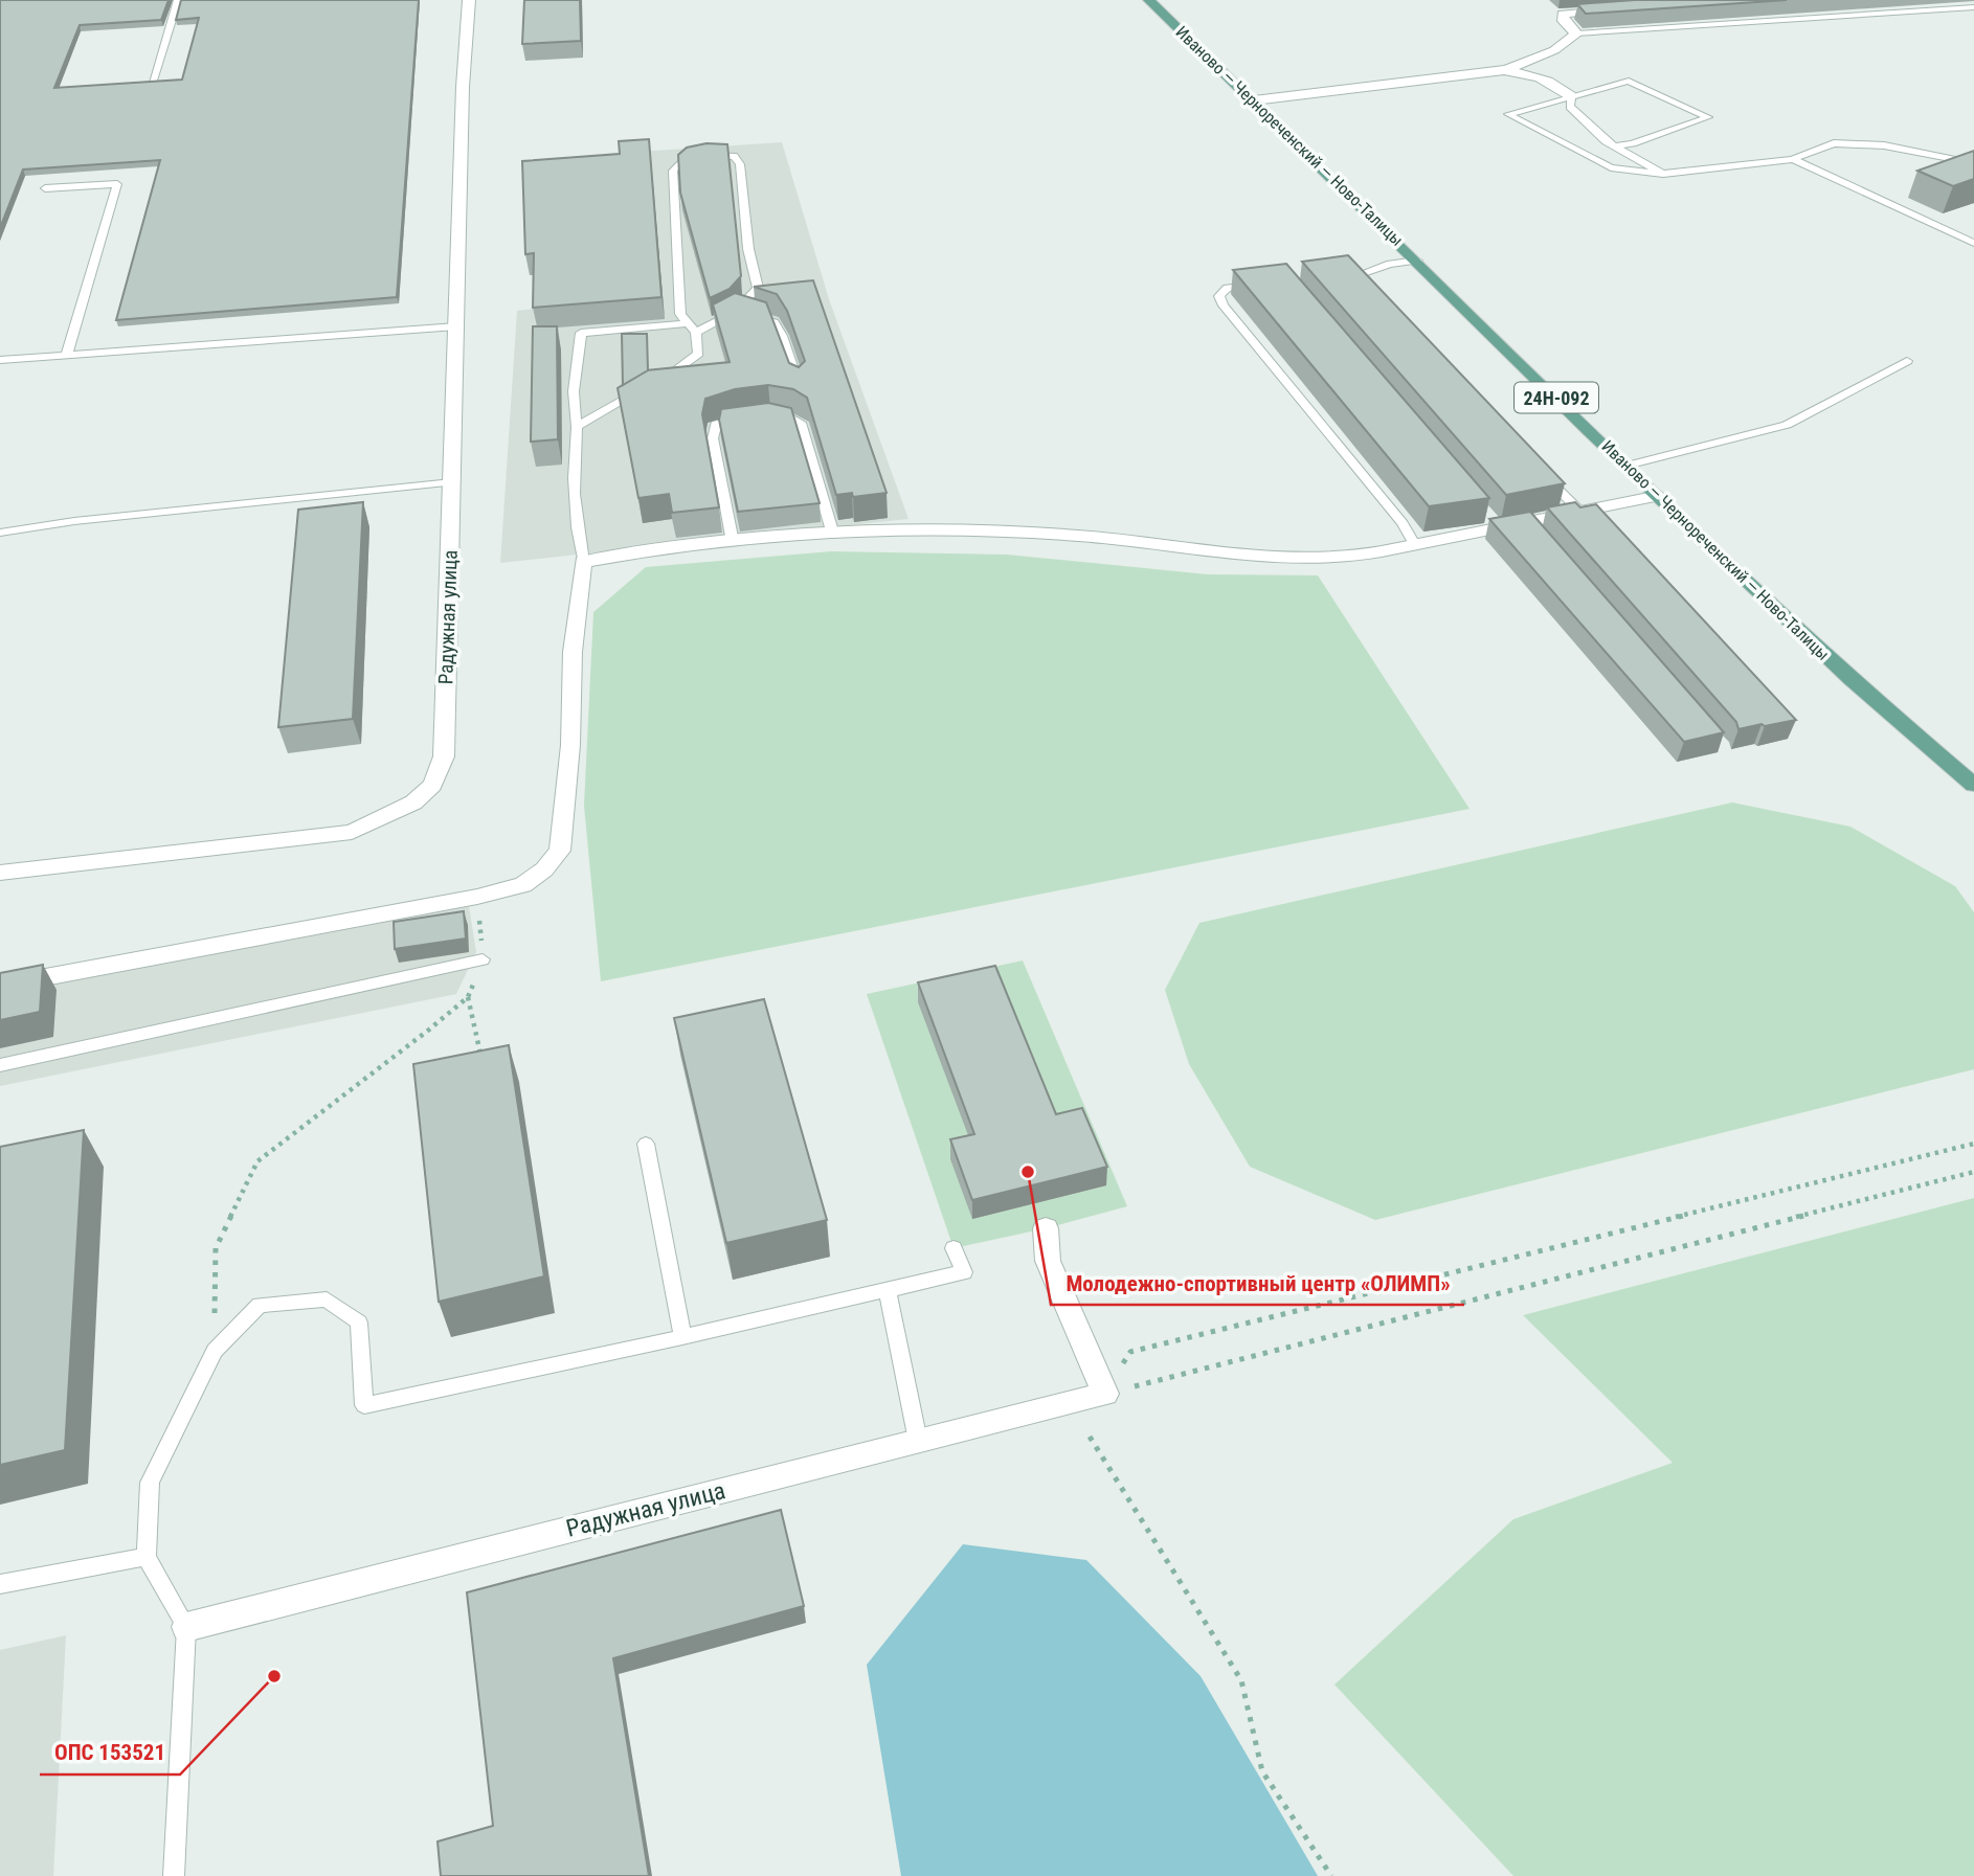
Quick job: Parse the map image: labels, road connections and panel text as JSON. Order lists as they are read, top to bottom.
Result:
{
  "streets": {
    "main road": ["Иваново — Чернореченский — Ново-Талицы", "24Н-092"],
    "street": ["Радужная улица"]
  },
  "places": ["Молодежно-спортивный центр «ОЛИМП»", "ОПС 153521"]
}
